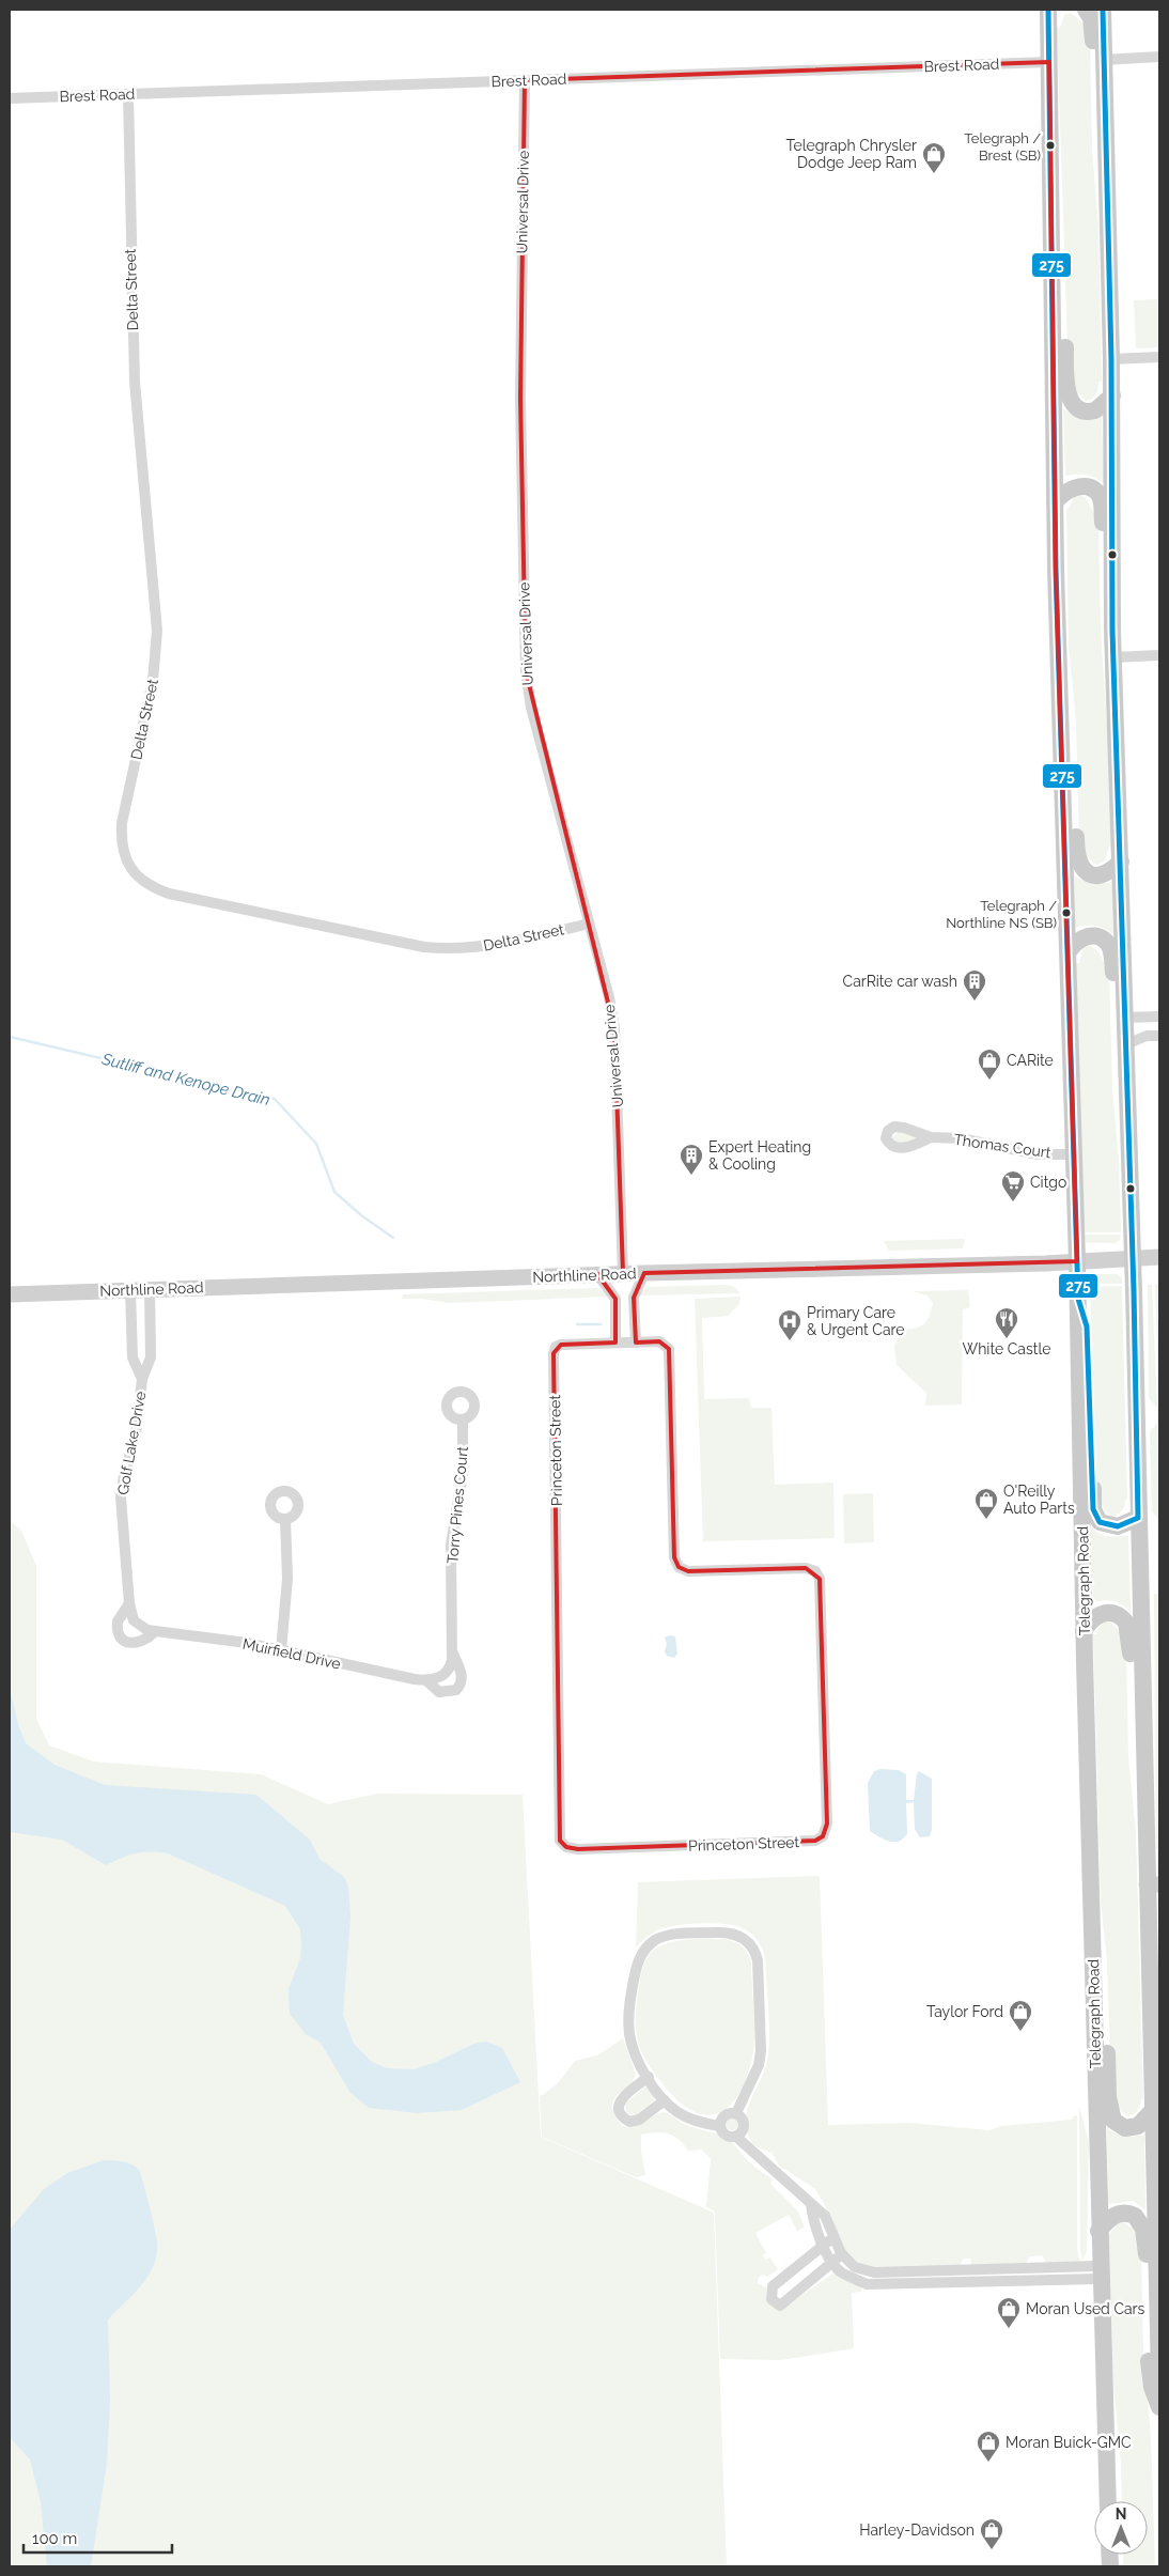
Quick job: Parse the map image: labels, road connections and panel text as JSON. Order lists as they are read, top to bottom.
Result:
{
  "streets": {
    "main road": ["Northline Road", "Telegraph Road"],
    "street": [
      "Brest Road",
      "Universal Drive",
      "Delta Street",
      "Thomas Court",
      "Golf Lake Drive",
      "Princeton Street",
      "Torry Pines Court",
      "Muirfield Drive"
    ]
  },
  "crossings": [
    ["Brest Road", "Universal Drive"],
    ["Brest Road", "Delta Street"],
    ["Brest Road", "Telegraph Road"],
    ["Universal Drive", "Delta Street"],
    ["Universal Drive", "Northline Road"],
    ["Thomas Court", "Telegraph Road"],
    ["Northline Road", "Golf Lake Drive"],
    ["Northline Road", "Telegraph Road"],
    ["Golf Lake Drive", "Muirfield Drive"],
    ["Torry Pines Court", "Muirfield Drive"]
  ],
  "water": ["Sutliff and Kenope Drain"],
  "places": {
    "other": ["Telegraph / Brest (SB)", "Telegraph / Northline NS (SB)"],
    "shop": [
      "Telegraph Chrysler Dodge Jeep Ram",
      "CARite",
      "O'Reilly Auto Parts",
      "Taylor Ford",
      "Moran Used Cars",
      "Moran Buick-GMC",
      "Harley-Davidson"
    ],
    "building": ["CarRite car wash", "Expert Heating & Cooling"],
    "supermarket": ["Citgo"],
    "restaurant": ["White Castle"],
    "hospital": ["Primary Care & Urgent Care"]
  },
  "lines": ["transit line 275"],
  "scale_bar": "100 m",
  "north": "top"
}
